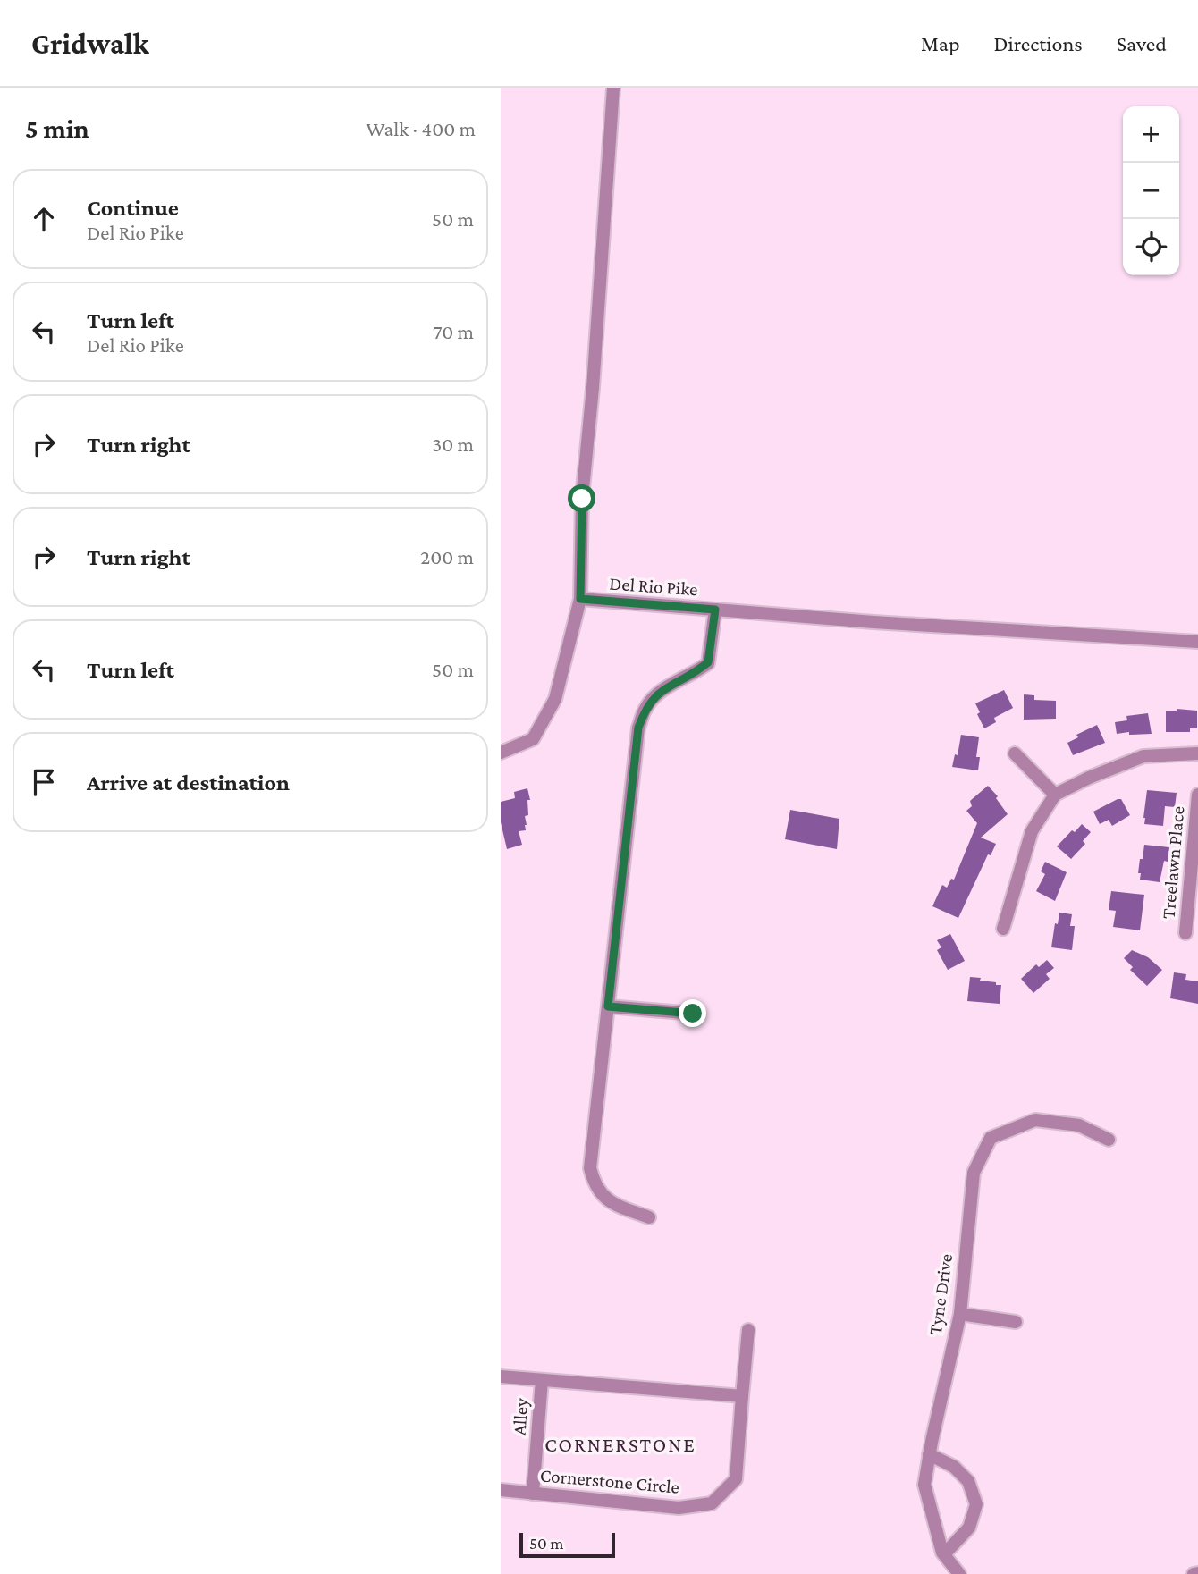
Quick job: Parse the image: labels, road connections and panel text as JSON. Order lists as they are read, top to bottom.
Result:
{
  "streets": {
    "street": [
      "Del Rio Pike",
      "Treelawn Place",
      "Tyne Drive",
      "Alley",
      "Cornerstone Circle"
    ]
  },
  "crossings": [
    ["Alley", "Cornerstone Circle"]
  ],
  "districts": ["CORNERSTONE"],
  "scale_bar": "50 m",
  "page": {
    "header": "Gridwalk",
    "nav": ["Map", "Directions", "Saved"],
    "heading": ["5 min", "Walk · 400 m"],
    "map_buttons": ["+", "−"],
    "list": [
      ["Continue", "Del Rio Pike", "50 m"],
      ["Turn left", "Del Rio Pike", "70 m"],
      ["Turn right", "30 m"],
      ["Turn right", "200 m"],
      ["Turn left", "50 m"],
      "Arrive at destination"
    ],
    "scale": "50 m"
  }
}
